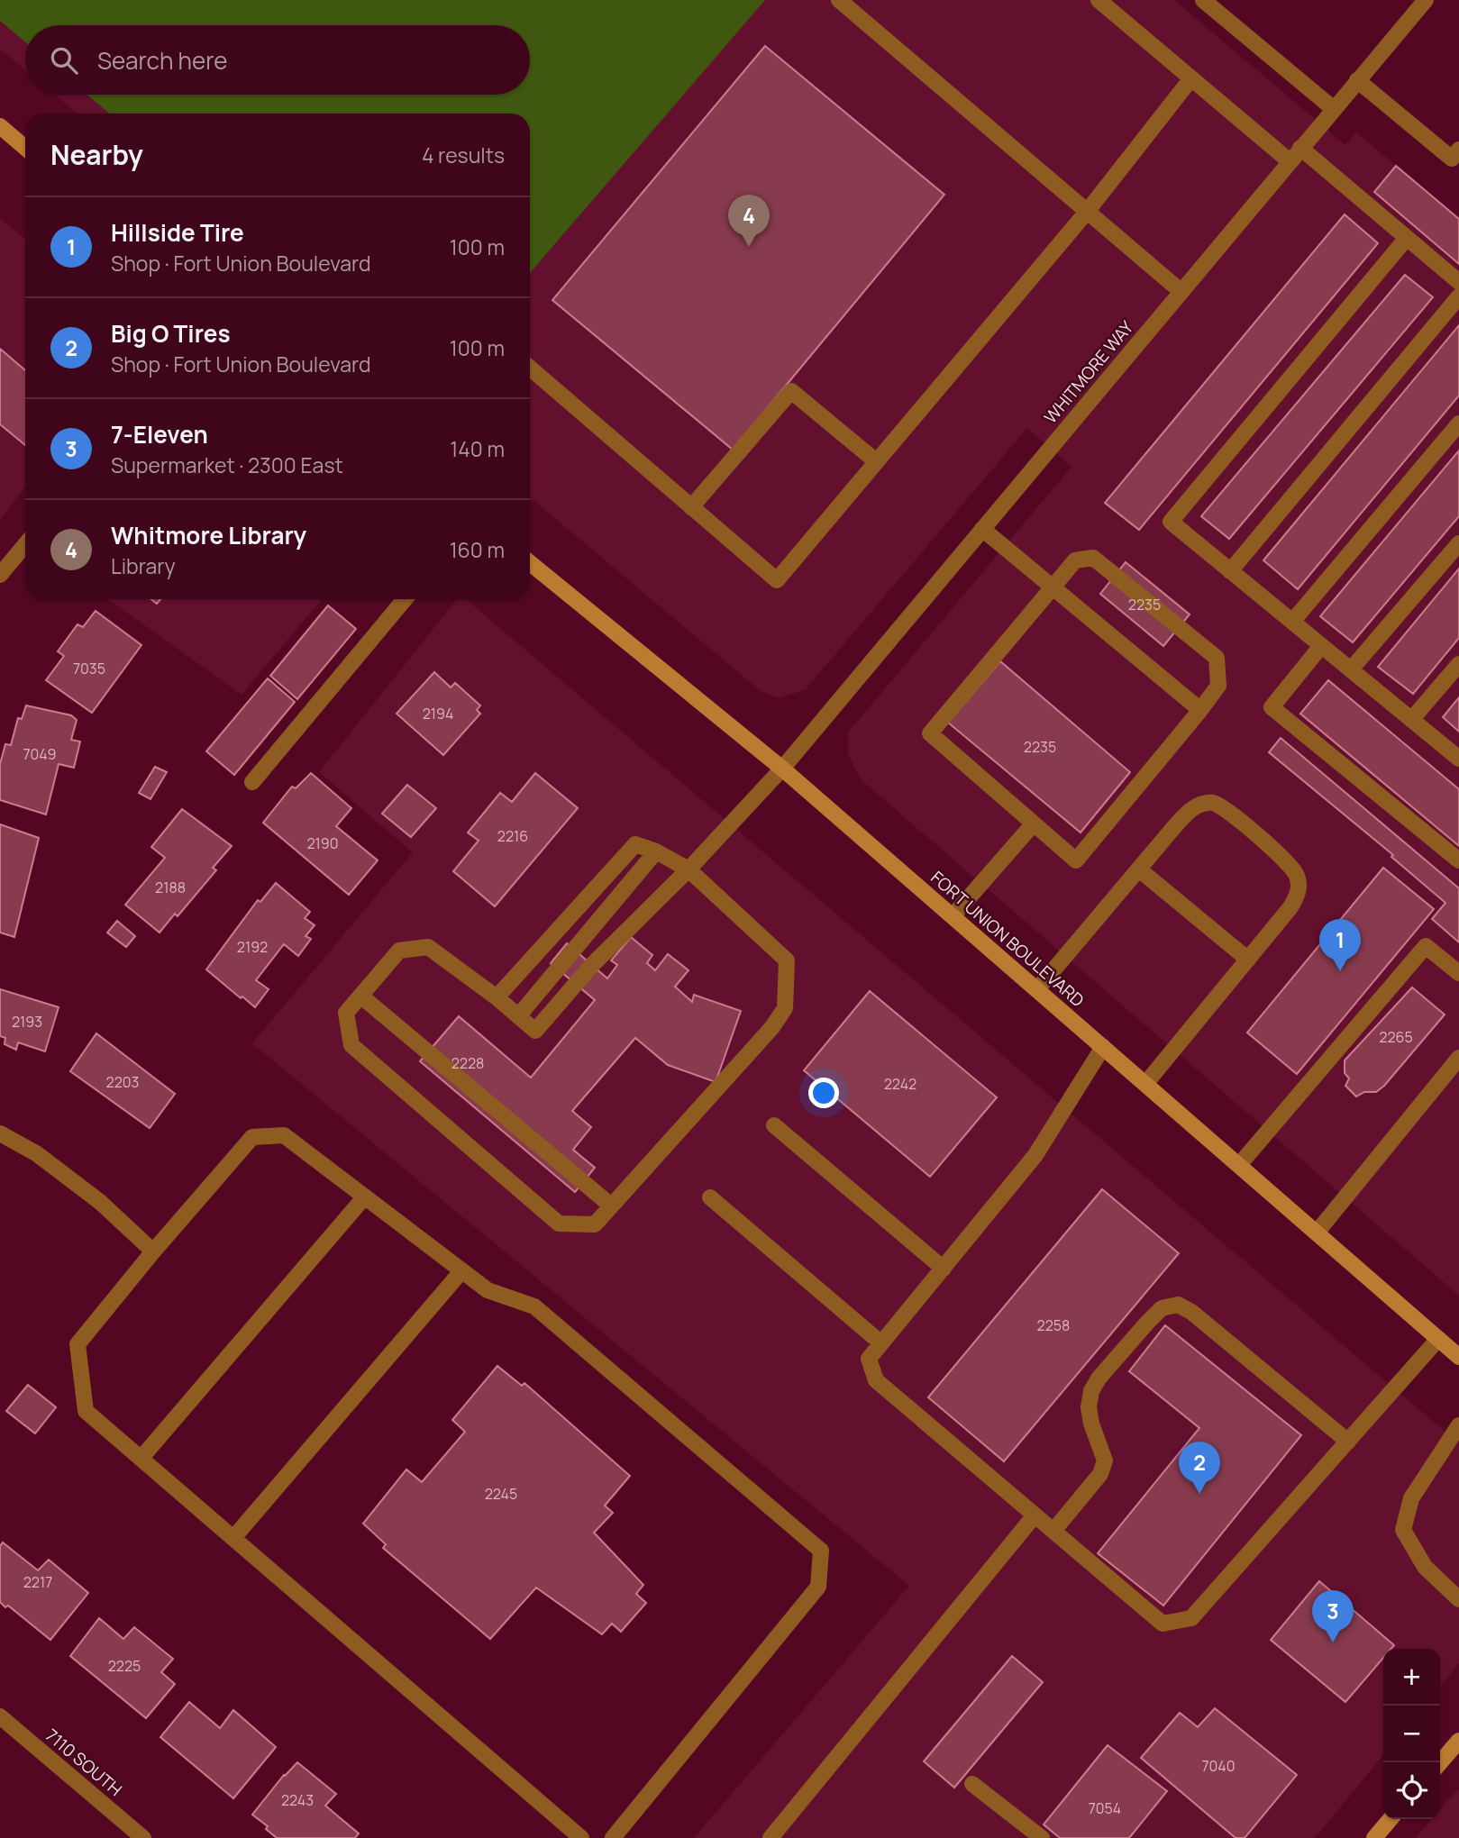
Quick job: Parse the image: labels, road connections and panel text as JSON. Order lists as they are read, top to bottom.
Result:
{
  "streets": {
    "main road": ["FORT UNION BOULEVARD"],
    "street": ["WHITMORE WAY", "7110 SOUTH"]
  },
  "crossings": [
    ["WHITMORE WAY", "FORT UNION BOULEVARD"]
  ],
  "house_numbers": [
    "2235",
    "7035",
    "2194",
    "2235",
    "7049",
    "2216",
    "2190",
    "2188",
    "2192",
    "2193",
    "2265",
    "2228",
    "2203",
    "2242",
    "2258",
    "2245",
    "2217",
    "2225",
    "7040",
    "2243",
    "7054"
  ],
  "page": {
    "search": "Search here",
    "heading": ["Nearby", "4 results"],
    "pins": [
      "4",
      "1",
      "2",
      "3"
    ],
    "list": [
      {
        "mark": "1",
        "name": "Hillside Tire",
        "note": "Shop · Fort Union Boulevard",
        "value": "100 m"
      },
      {
        "mark": "2",
        "name": "Big O Tires",
        "note": "Shop · Fort Union Boulevard",
        "value": "100 m"
      },
      {
        "mark": "3",
        "name": "7-Eleven",
        "note": "Supermarket · 2300 East",
        "value": "140 m"
      },
      {
        "mark": "4",
        "name": "Whitmore Library",
        "note": "Library",
        "value": "160 m"
      }
    ],
    "map_buttons": ["+", "−"]
  }
}
